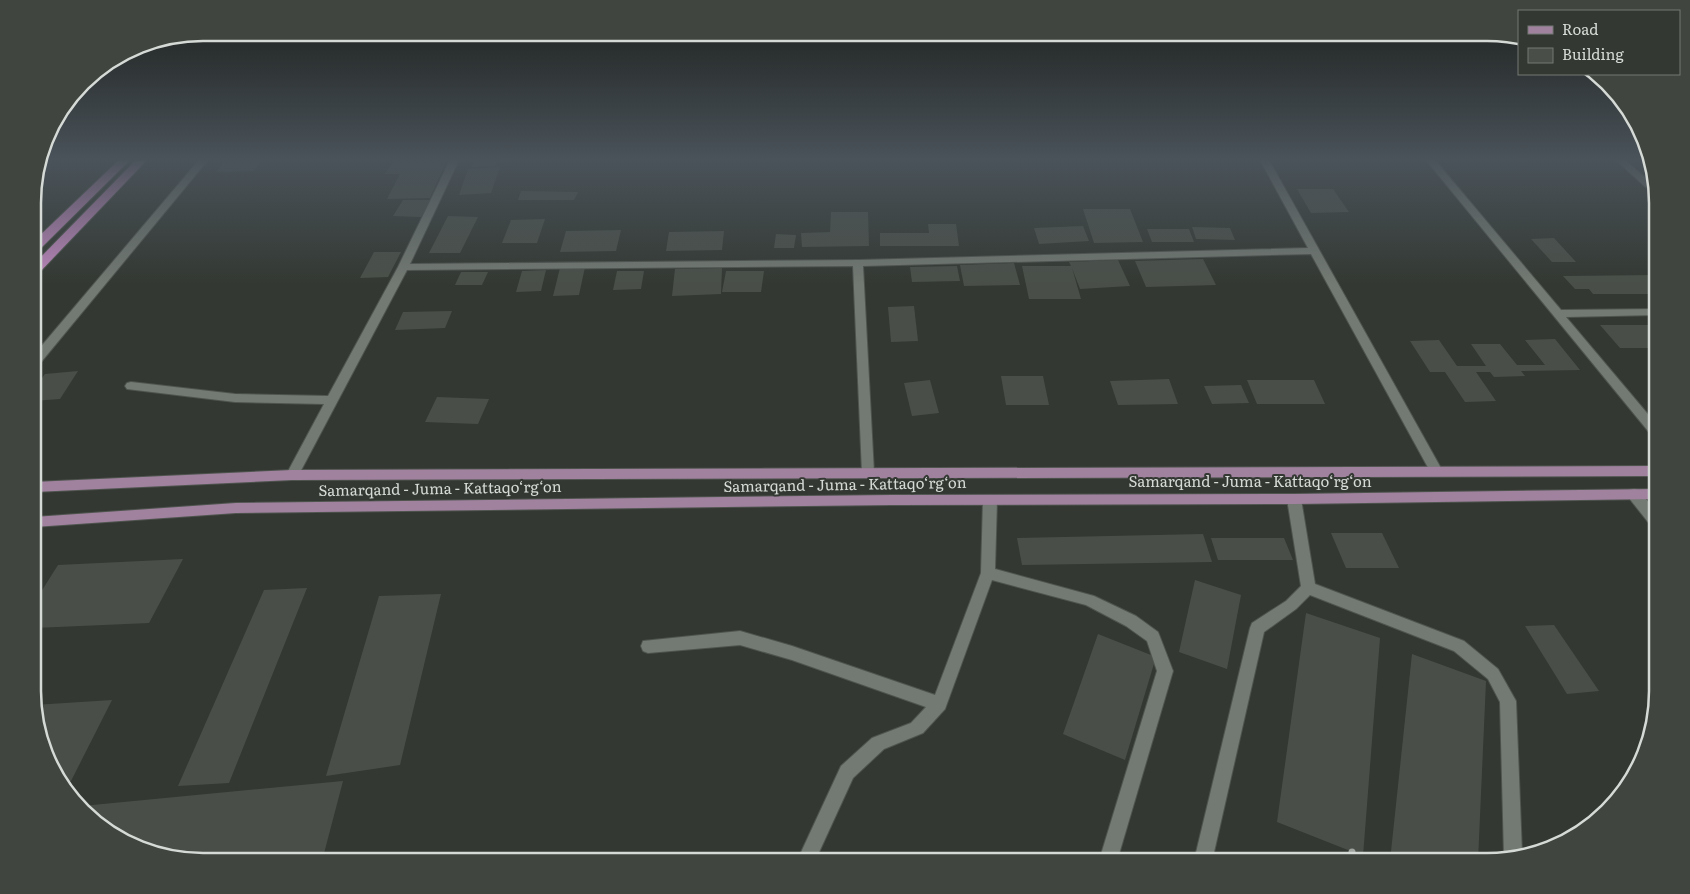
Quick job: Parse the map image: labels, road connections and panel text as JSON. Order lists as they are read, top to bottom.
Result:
{
  "streets": {
    "main road": ["Samarqand - Juma - Kattaqo‘rg‘on"]
  },
  "legend": ["Road", "Building"]
}
